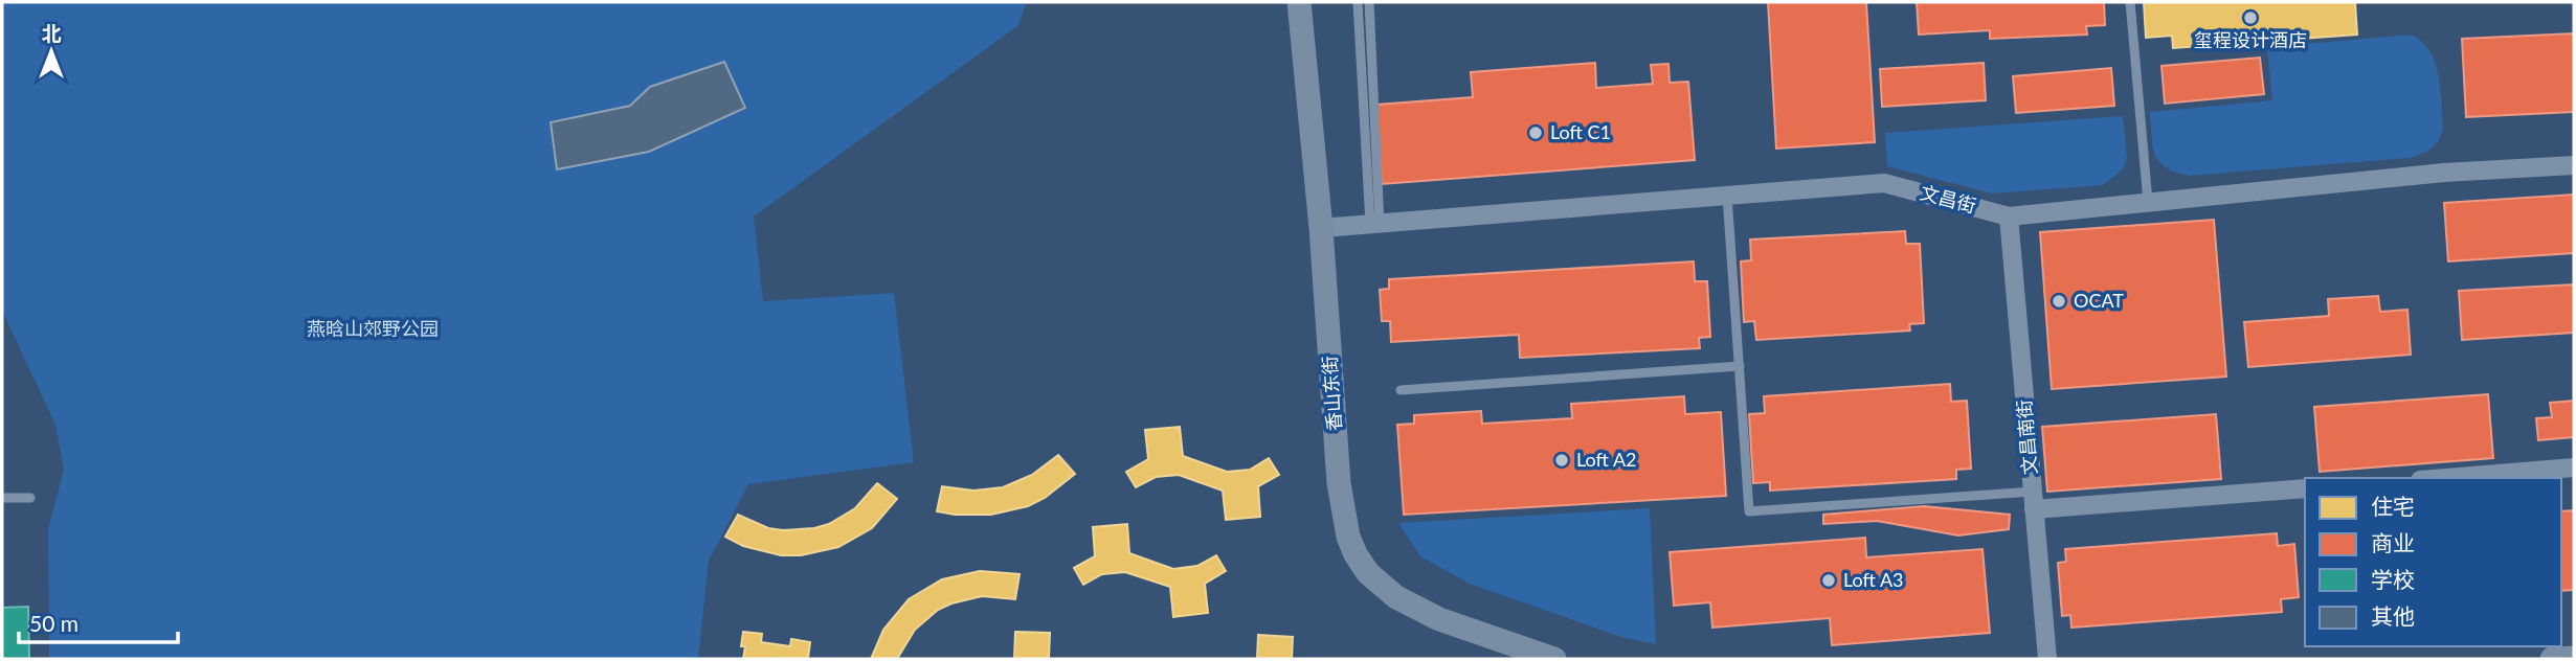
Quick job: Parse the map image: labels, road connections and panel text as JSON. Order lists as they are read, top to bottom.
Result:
{
  "streets": {
    "street": ["文昌街", "香山东街", "文昌南街"]
  },
  "crossings": [
    ["文昌街", "香山东街"],
    ["文昌街", "文昌南街"]
  ],
  "parks": ["燕晗山郊野公园"],
  "places": [
    "玺程设计酒店",
    "Loft C1",
    "OCAT",
    "Loft A2",
    "Loft A3"
  ],
  "legend": [
    "住宅",
    "商业",
    "学校",
    "其他"
  ],
  "scale_bar": "50 m",
  "north": "top"
}
